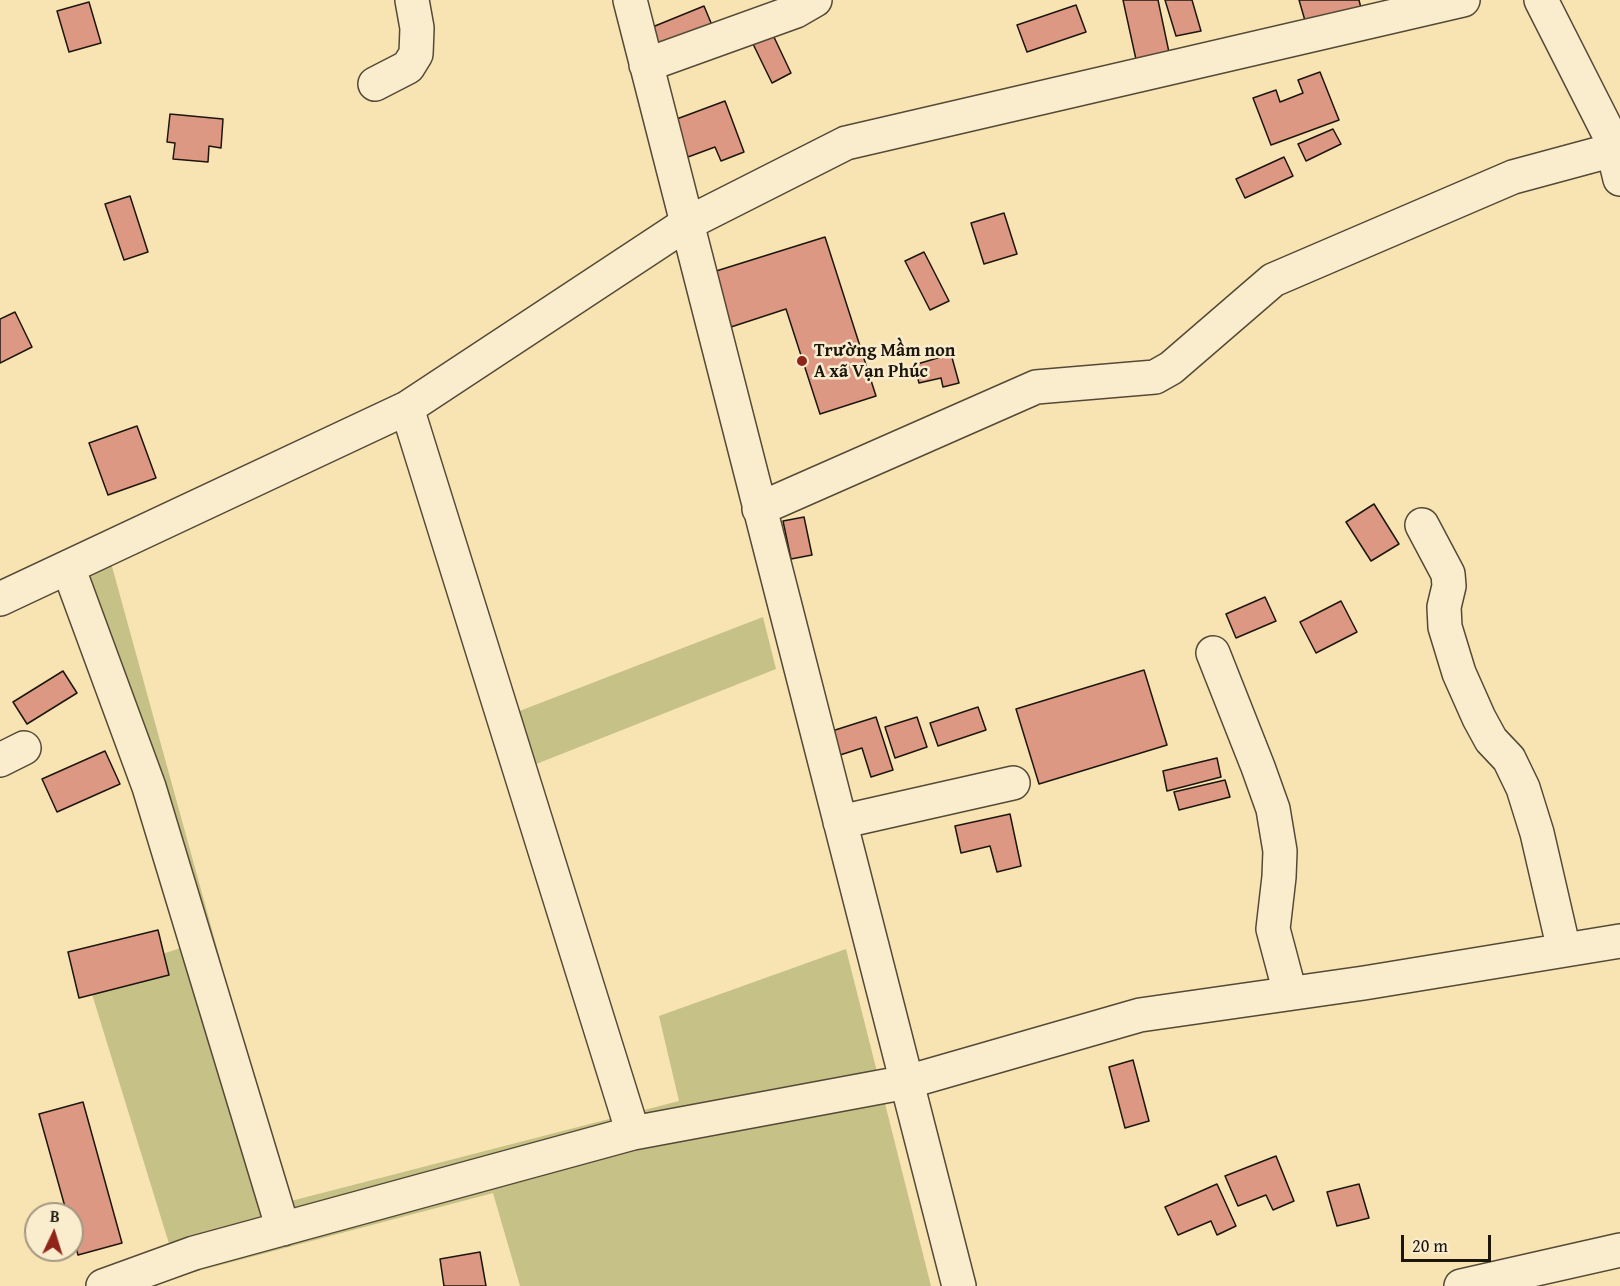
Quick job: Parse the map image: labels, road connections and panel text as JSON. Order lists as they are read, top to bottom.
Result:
{
  "places": ["Trường Mầm non A xã Vạn Phúc"],
  "scale_bar": "20 m",
  "north": "top"
}
